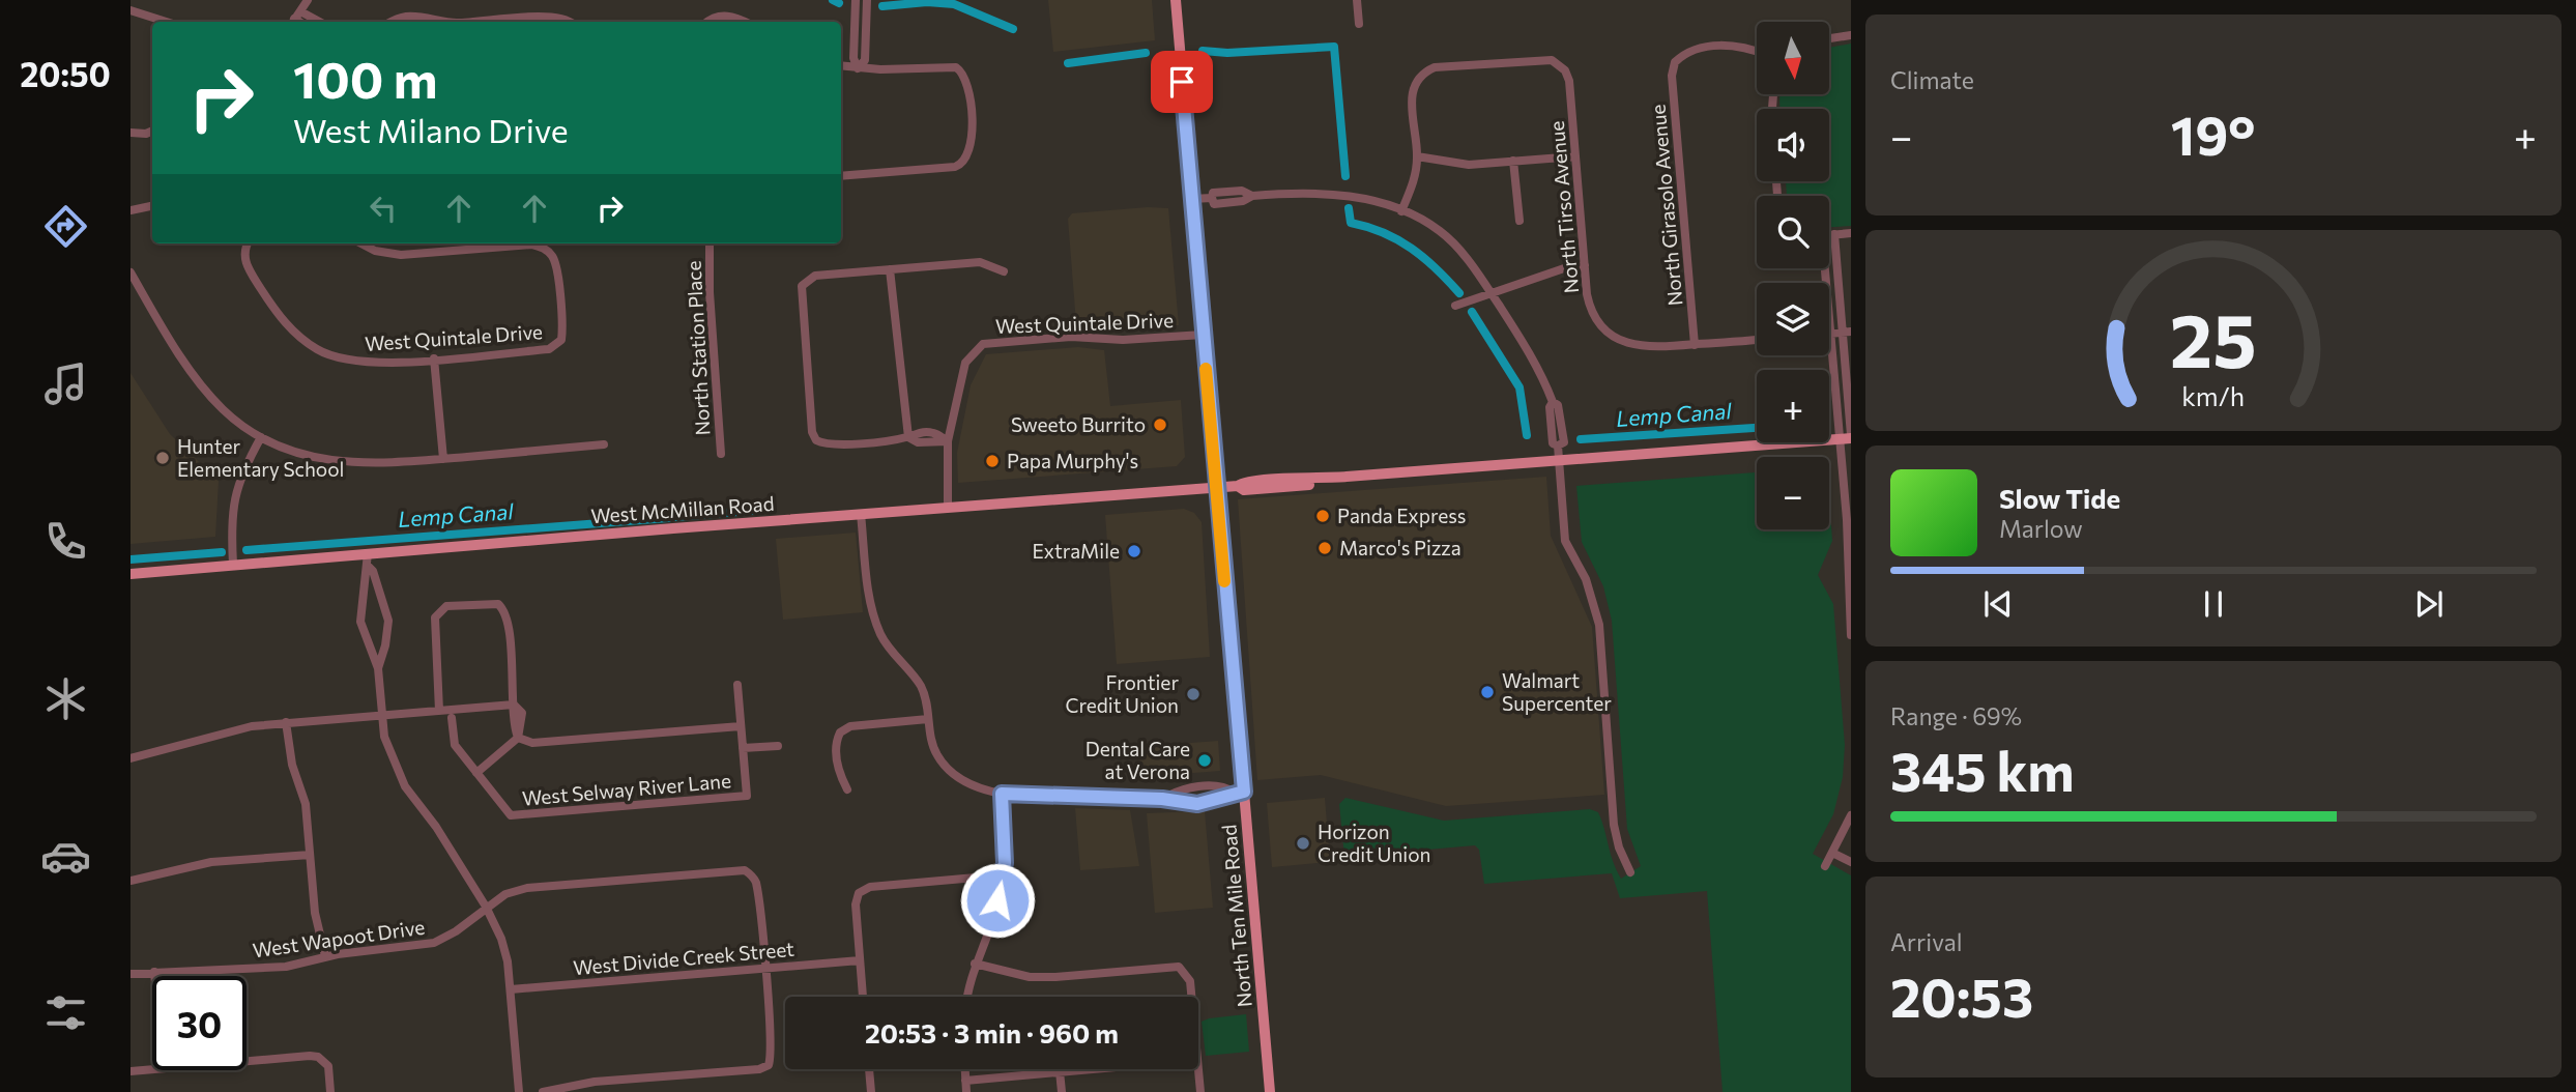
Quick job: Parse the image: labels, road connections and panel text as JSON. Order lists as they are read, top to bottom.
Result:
{
  "streets": {
    "main road": ["West McMillan Road", "North Ten Mile Road"],
    "street": [
      "North Girasolo Avenue",
      "North Tirso Avenue",
      "West Quintale Drive",
      "North Station Place",
      "West Selway River Lane",
      "West Wapoot Drive",
      "West Divide Creek Street"
    ]
  },
  "crossings": [
    ["North Girasolo Avenue", "North Tirso Avenue"],
    ["West Quintale Drive", "North Ten Mile Road"],
    ["West McMillan Road", "North Ten Mile Road"],
    ["West Wapoot Drive", "West Divide Creek Street"]
  ],
  "water": ["Lemp Canal"],
  "places": [
    "Sweeto Burrito",
    "Hunter Elementary School",
    "Papa Murphy's",
    "Panda Express",
    "Marco's Pizza",
    "ExtraMile",
    "Walmart Supercenter",
    "Frontier Credit Union",
    "Dental Care at Verona",
    "Horizon Credit Union"
  ],
  "north": "bottom",
  "page": {
    "tabs": "20:50",
    "tile": [
      "Climate",
      ["Range · 69%", "345 km"],
      ["Arrival", "20:53"]
    ],
    "map_buttons": ["+", "−"],
    "turn": ["100 m", "West Milano Drive"],
    "heat": ["−", "19°", "+"],
    "song": ["Slow Tide", "Marlow"],
    "limit": "30",
    "trip": "20:53 · 3 min · 960 m",
    "gauge": ["25", "km/h"]
  }
}
